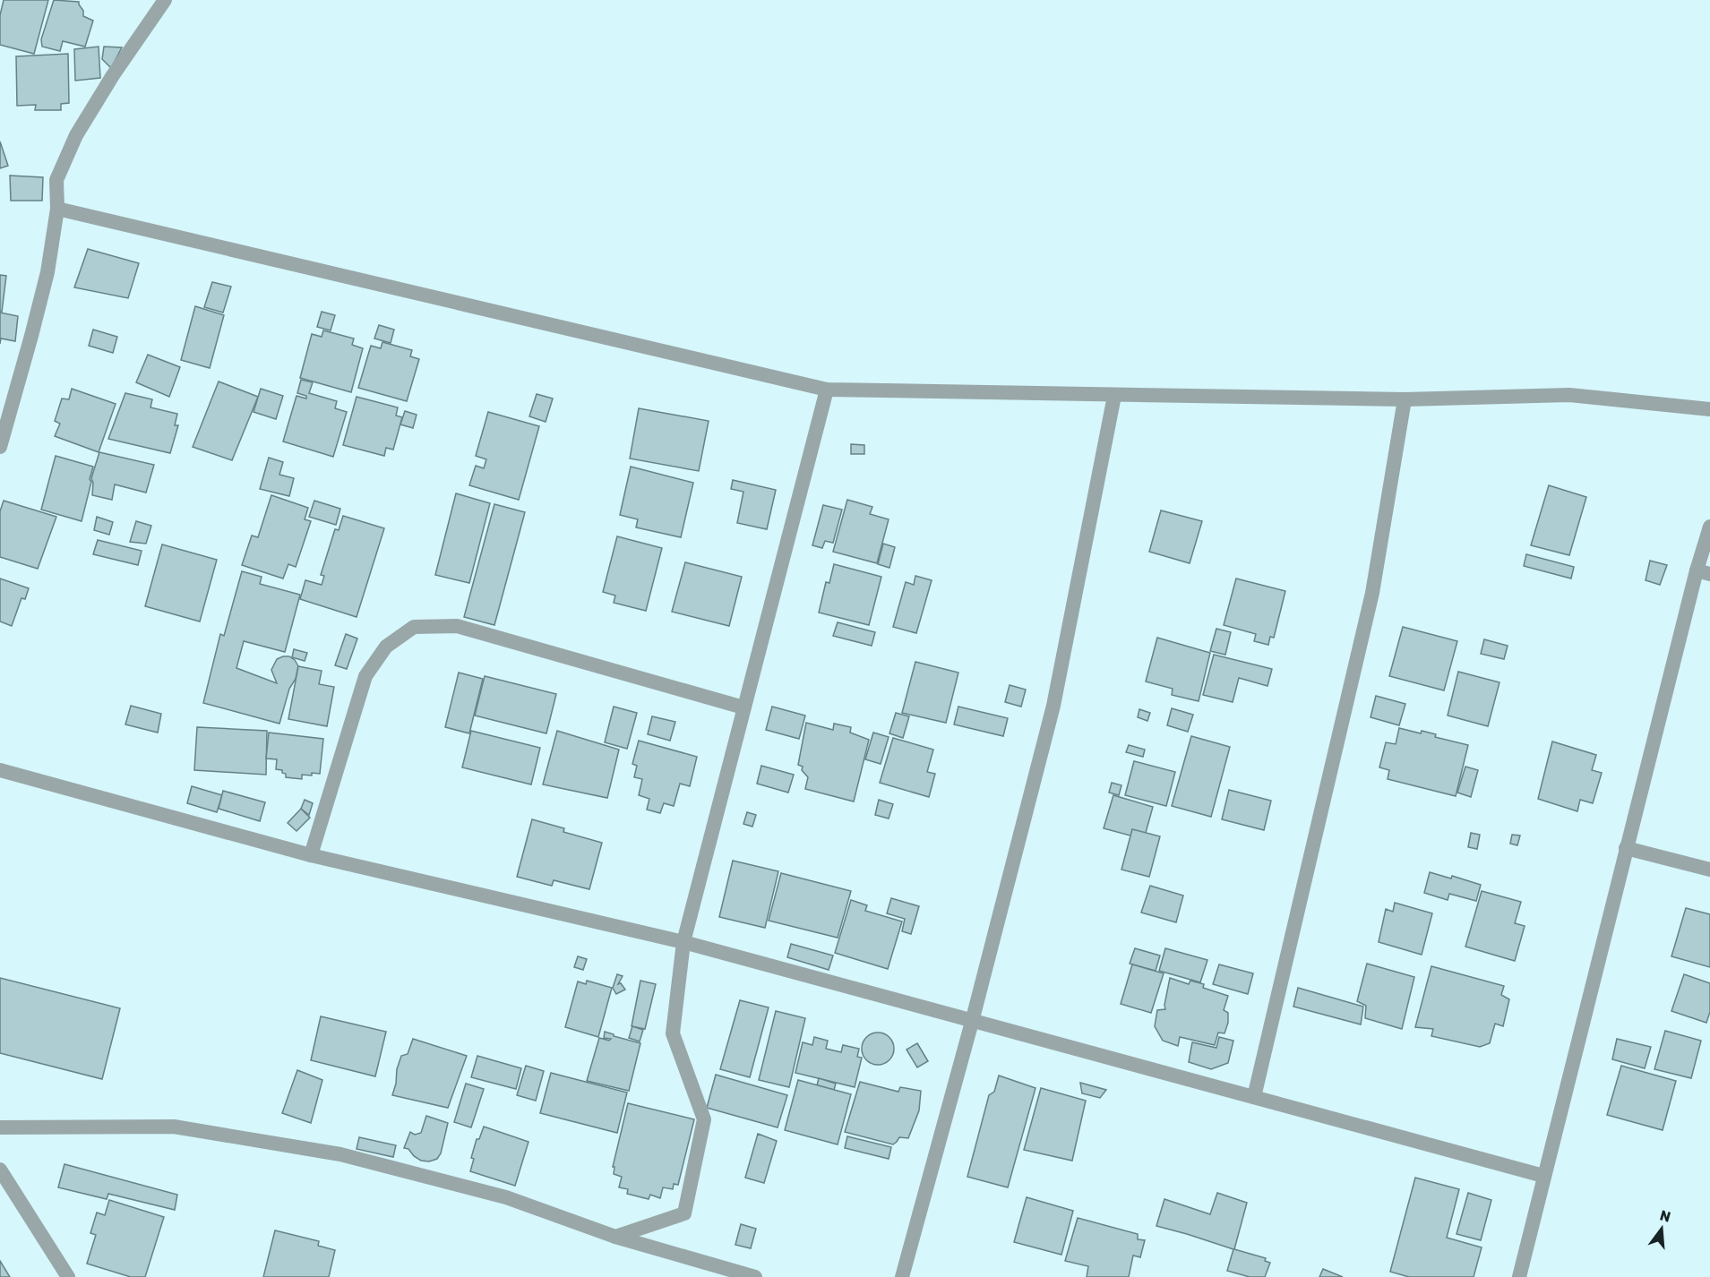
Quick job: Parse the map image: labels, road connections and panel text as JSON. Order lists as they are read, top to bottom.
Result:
{
  "north": "top"
}
